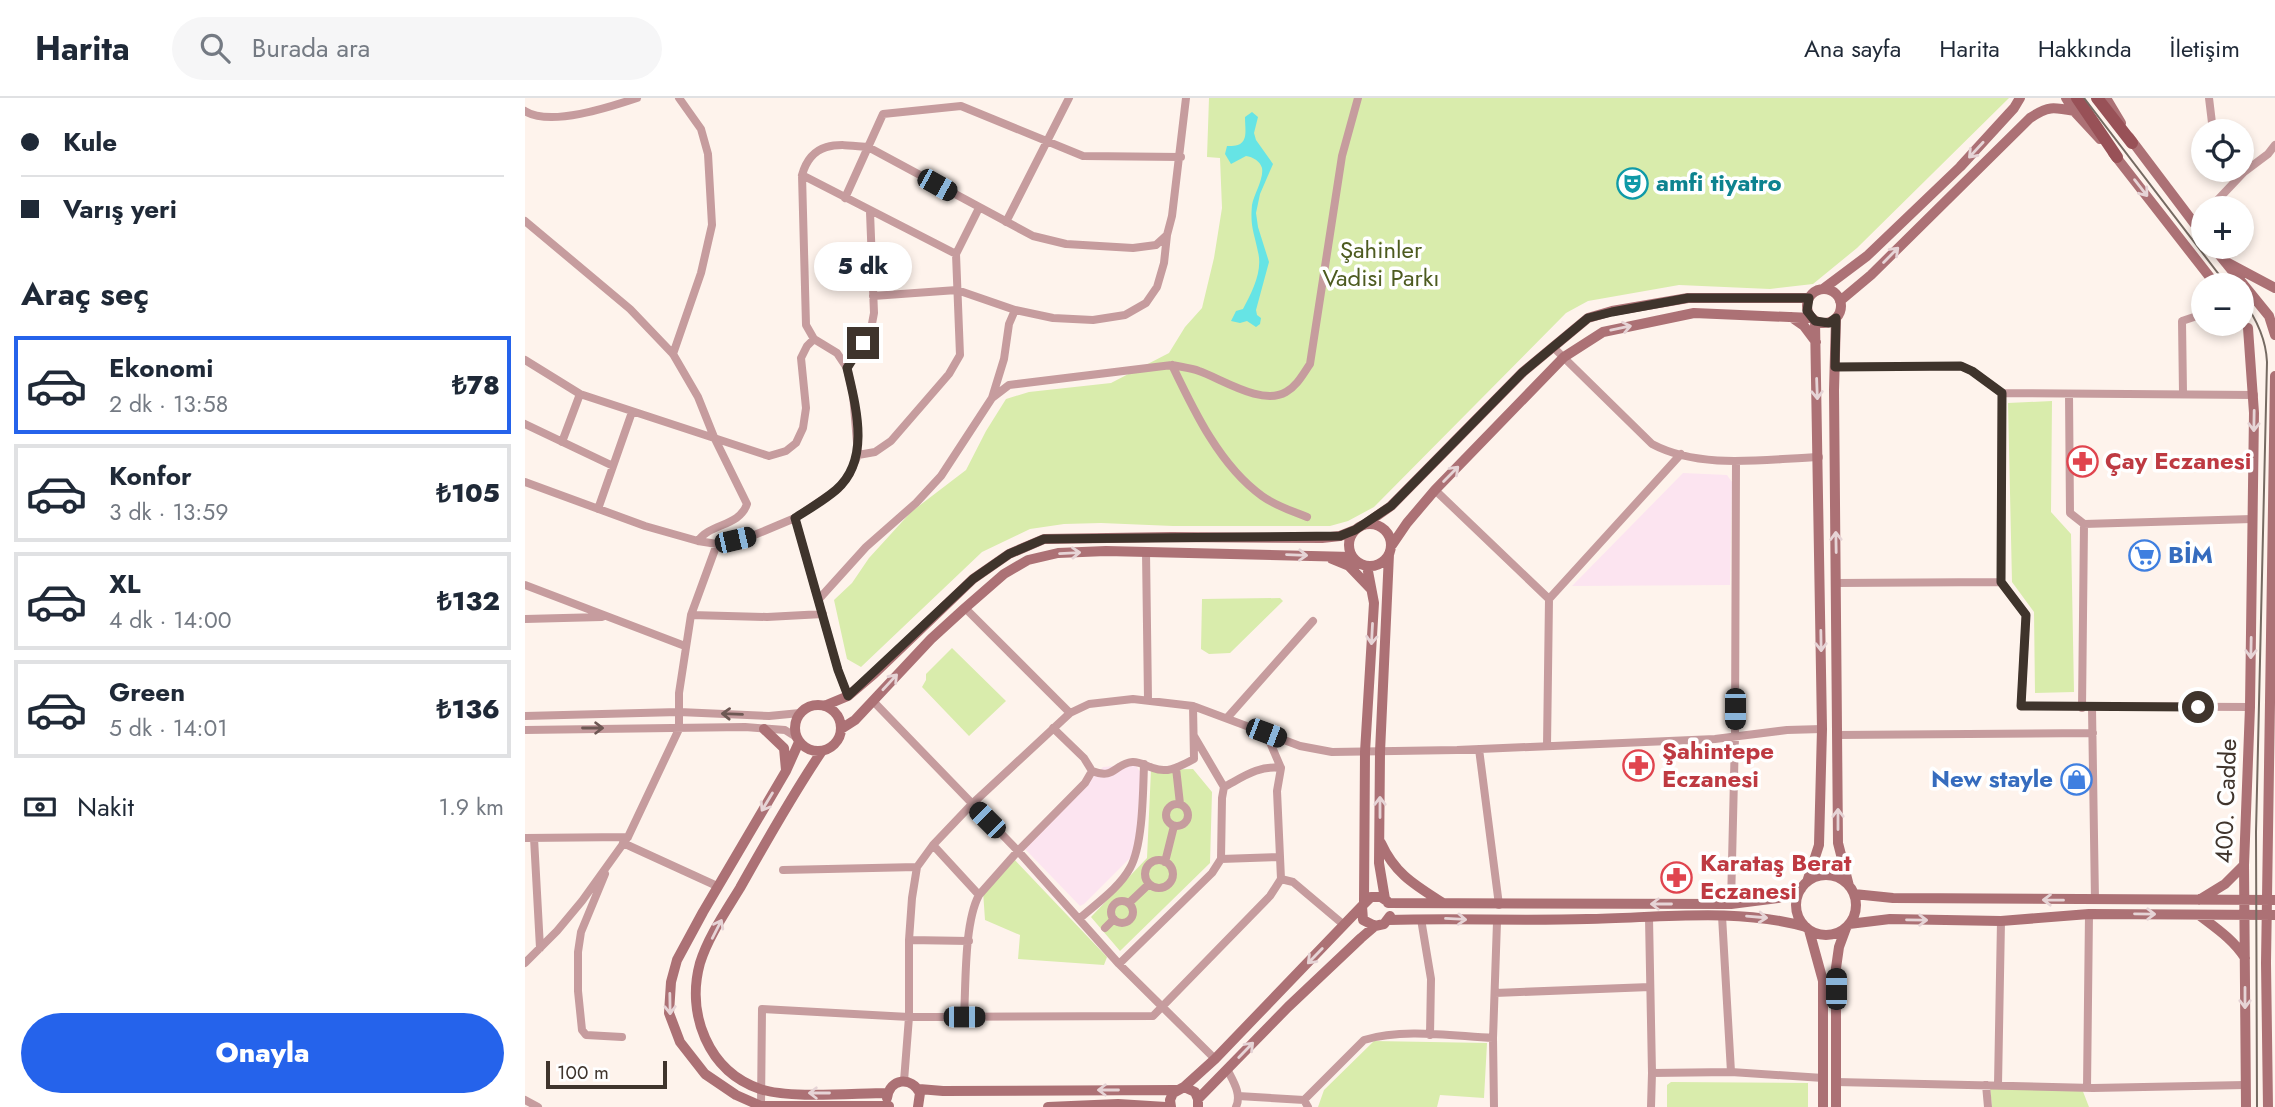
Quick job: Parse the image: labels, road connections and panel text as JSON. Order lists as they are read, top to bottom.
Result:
{
  "streets": {
    "street": ["400. Cadde"]
  },
  "parks": ["Şahinler Vadisi Parkı"],
  "places": {
    "theatre": ["amfi tiyatro"],
    "pharmacy": ["Çay Eczanesi", "Şahintepe Eczanesi", "Karataş Berat Eczanesi"],
    "supermarket": ["BİM"],
    "shop": ["New stayle"]
  },
  "scale_bar": "100 m",
  "page": {
    "header": "Harita",
    "search": "Burada ara",
    "nav": [
      "Ana sayfa",
      "Harita",
      "Hakkında",
      "İletişim"
    ],
    "banner": ["Kule", "Varış yeri"],
    "map_buttons": ["+", "−"],
    "bubble": "5 dk",
    "heading": "Araç seç",
    "list": [
      {
        "name": "Ekonomi",
        "note": "2 dk · 13:58",
        "value": "₺78"
      },
      {
        "name": "Konfor",
        "note": "3 dk · 13:59",
        "value": "₺105"
      },
      {
        "name": "XL",
        "note": "4 dk · 14:00",
        "value": "₺132"
      },
      {
        "name": "Green",
        "note": "5 dk · 14:01",
        "value": "₺136"
      }
    ],
    "pay": ["Nakit", "1.9 km"],
    "buttons": "Onayla",
    "scale": "100 m"
  }
}
